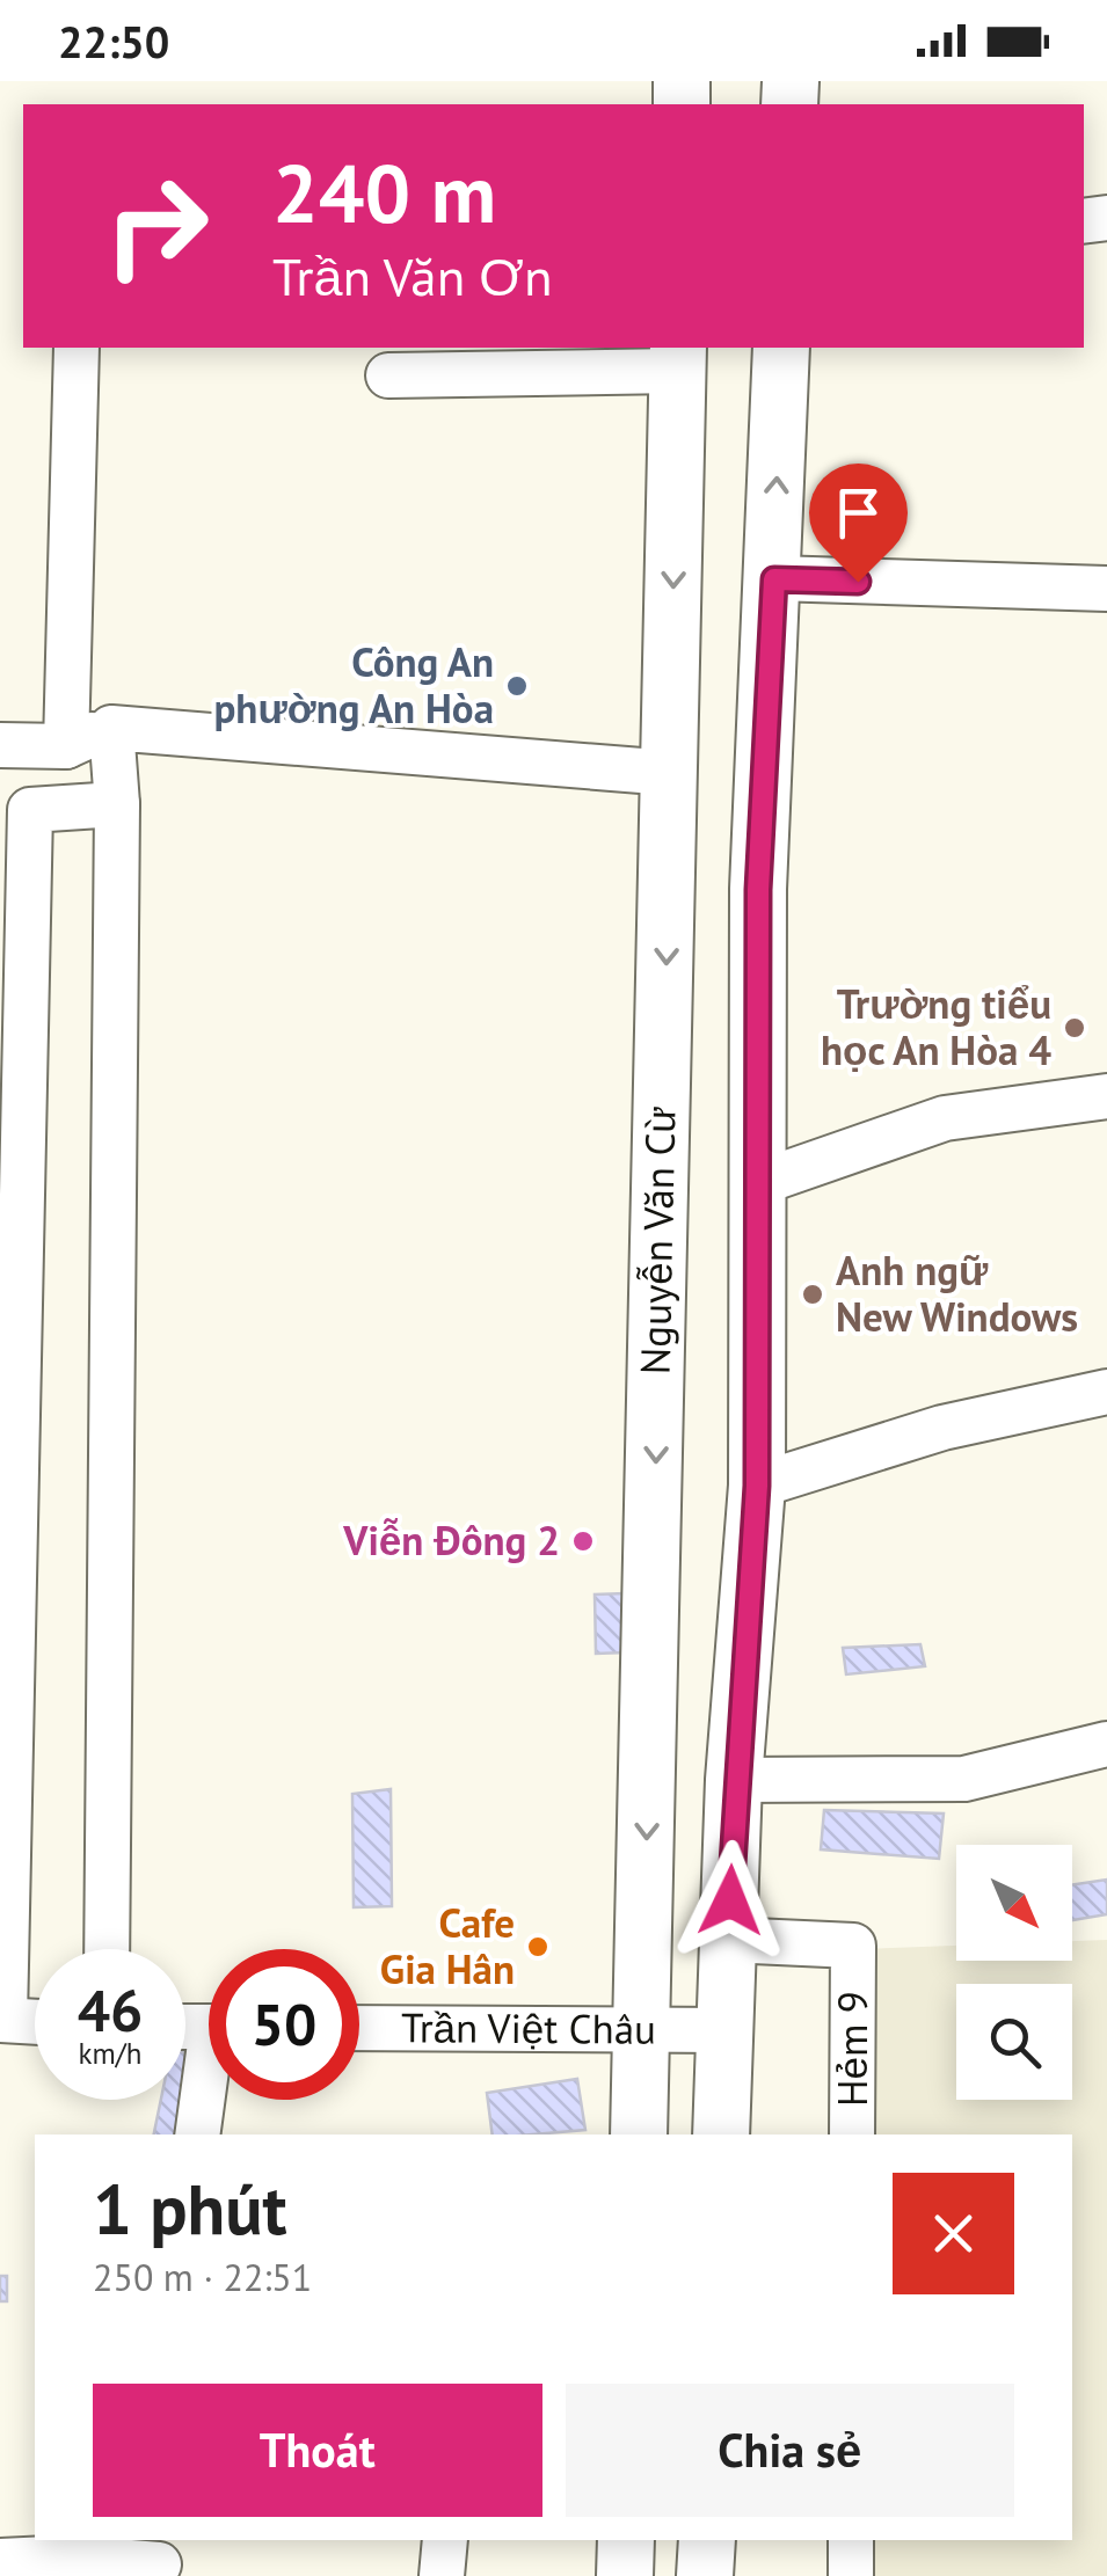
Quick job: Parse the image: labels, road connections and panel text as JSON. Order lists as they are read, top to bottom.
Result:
{
  "streets": {
    "main road": ["Nguyễn Văn Cừ"],
    "street": ["Trần Việt Châu", "Hẻm 9"]
  },
  "crossings": [
    ["Nguyễn Văn Cừ", "Trần Việt Châu"]
  ],
  "places": [
    "Công An phường An Hòa",
    "Trường tiểu học An Hòa 4",
    "Anh ngữ New Windows",
    "Viễn Đông 2",
    "Cafe Gia Hân"
  ],
  "north": "bottom right",
  "page": {
    "status": "22:50",
    "turn": ["240 m", "Trần Văn Ơn"],
    "speed": "46 km/h",
    "limit": "50",
    "heading": ["1 phút", "250 m · 22:51"],
    "buttons": ["Thoát", "Chia sẻ"]
  }
}
